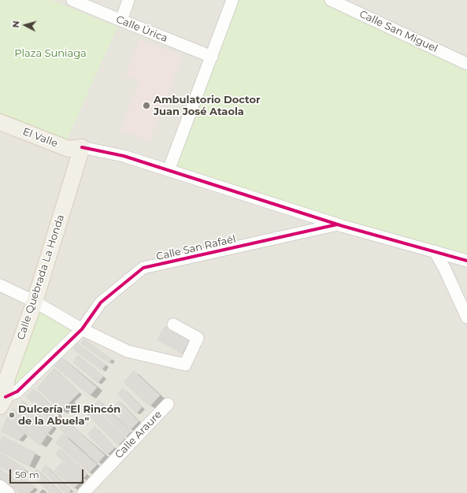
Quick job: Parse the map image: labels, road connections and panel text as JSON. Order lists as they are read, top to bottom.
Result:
{
  "streets": {
    "main road": ["El Valle", "Calle Quebrada La Honda"],
    "street": [
      "Calle Úrica",
      "Calle San Miguel",
      "Calle San Rafaél",
      "Calle Araure"
    ]
  },
  "crossings": [
    ["El Valle", "Calle San Rafaél"],
    ["El Valle", "Calle Quebrada La Honda"],
    ["Calle San Rafaél", "Calle Quebrada La Honda"]
  ],
  "parks": ["Plaza Suniaga"],
  "places": ["Ambulatorio Doctor Juan José Ataola", "Dulcería \"El Rincón de la Abuela\""],
  "scale_bar": "50 m",
  "north": "left"
}
